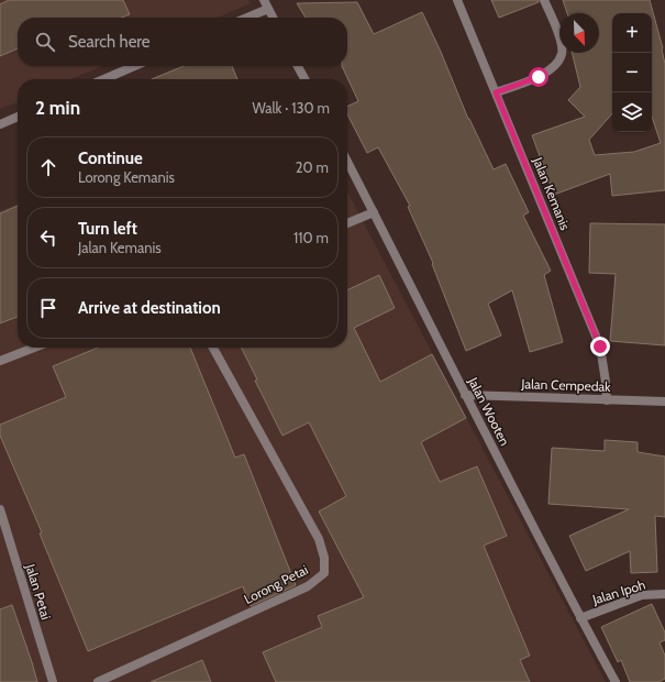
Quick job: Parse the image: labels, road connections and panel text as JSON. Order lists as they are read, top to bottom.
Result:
{
  "streets": {
    "street": [
      "Jalan Kemanis",
      "Jalan Cempedak",
      "Jalan Wooten",
      "Lorong Petai",
      "Jalan Petai",
      "Jalan Ipoh"
    ]
  },
  "crossings": [
    ["Jalan Kemanis", "Jalan Cempedak"],
    ["Jalan Cempedak", "Jalan Wooten"],
    ["Jalan Wooten", "Jalan Ipoh"]
  ],
  "north": "bottom right",
  "page": {
    "map_buttons": ["+", "−"],
    "search": "Search here",
    "heading": ["2 min", "Walk · 130 m"],
    "list": [
      ["Continue", "Lorong Kemanis", "20 m"],
      ["Turn left", "Jalan Kemanis", "110 m"],
      "Arrive at destination"
    ]
  }
}
